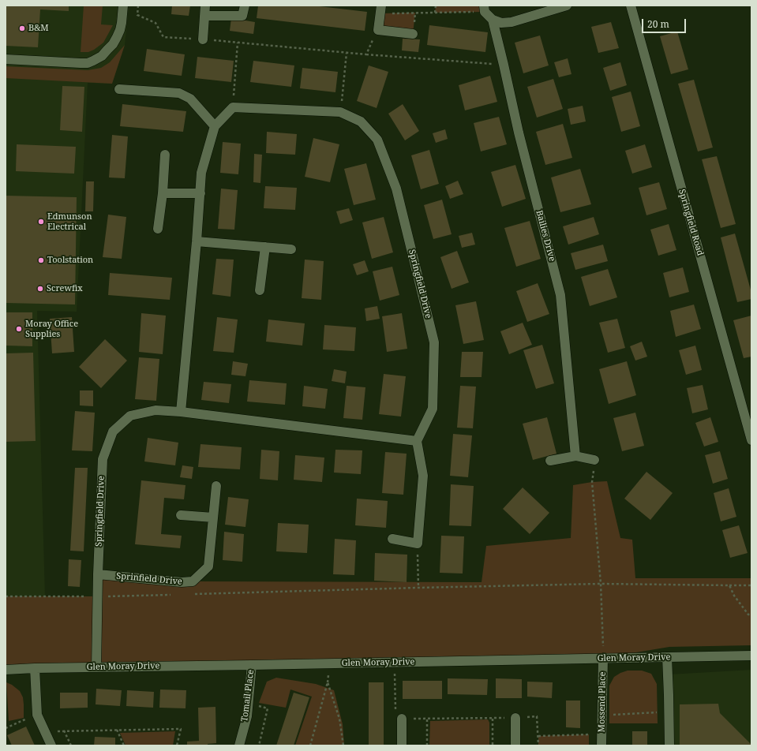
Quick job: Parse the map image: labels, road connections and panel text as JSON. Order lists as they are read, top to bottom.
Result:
{
  "streets": {
    "street": [
      "Springfield Road",
      "Bailies Drive",
      "Springfield Drive",
      "Sprinfield Drive",
      "Glen Moray Drive",
      "Tomail Place",
      "Mossend Place"
    ]
  },
  "crossings": [
    ["Springfield Drive", "Sprinfield Drive"],
    ["Springfield Drive", "Glen Moray Drive"],
    ["Glen Moray Drive", "Tomail Place"],
    ["Glen Moray Drive", "Mossend Place"]
  ],
  "places": [
    "B&M",
    "Edmunson Electrical",
    "Toolstation",
    "Screwfix",
    "Moray Office Supplies"
  ],
  "scale_bar": "20 m"
}
